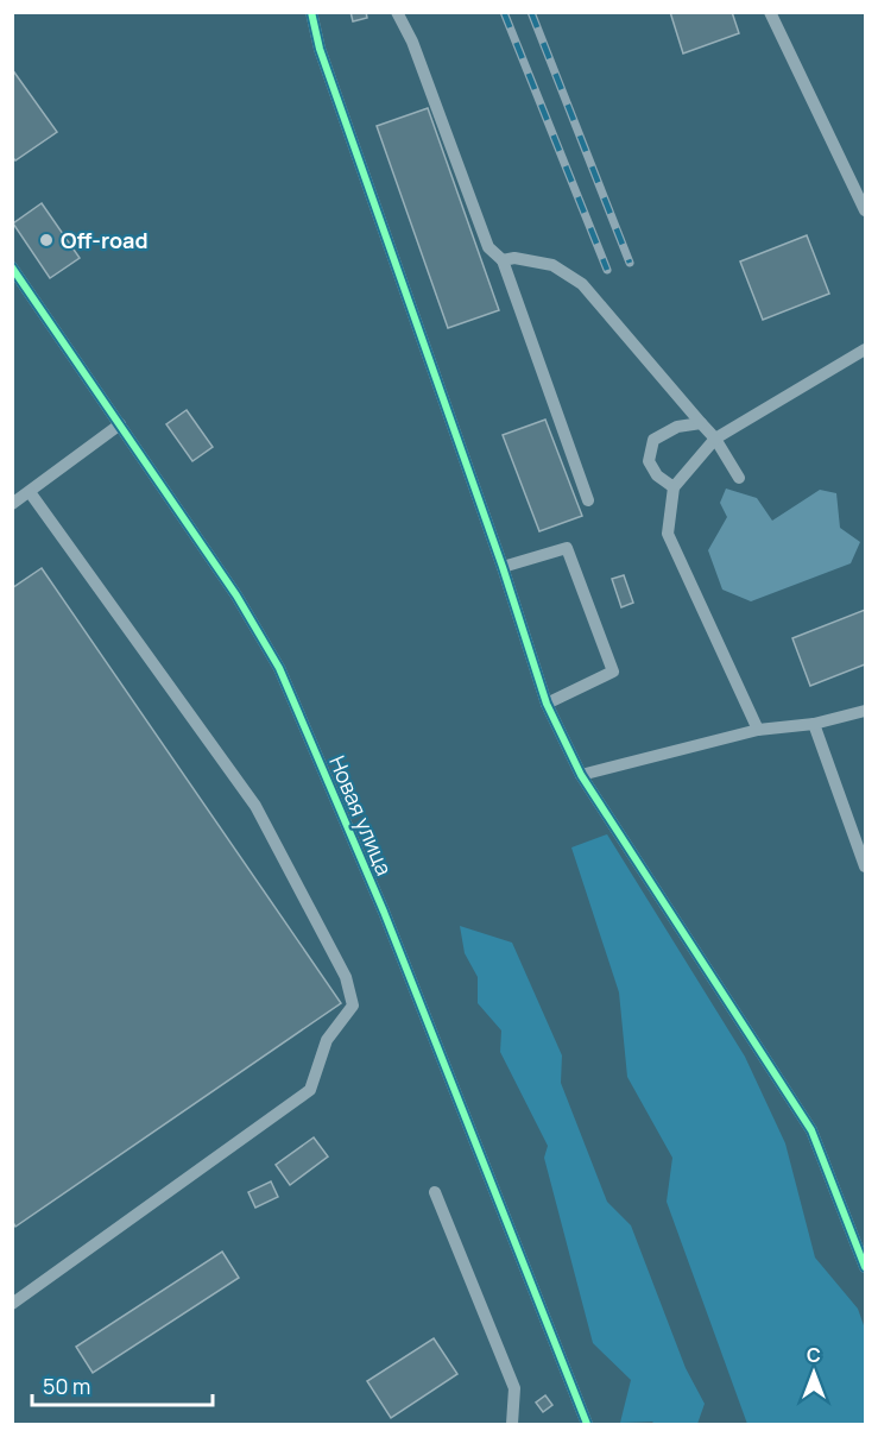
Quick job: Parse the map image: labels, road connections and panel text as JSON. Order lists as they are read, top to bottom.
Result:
{
  "streets": {
    "street": ["Новая улица"]
  },
  "places": ["Off-road"],
  "scale_bar": "50 m",
  "north": "top"
}
